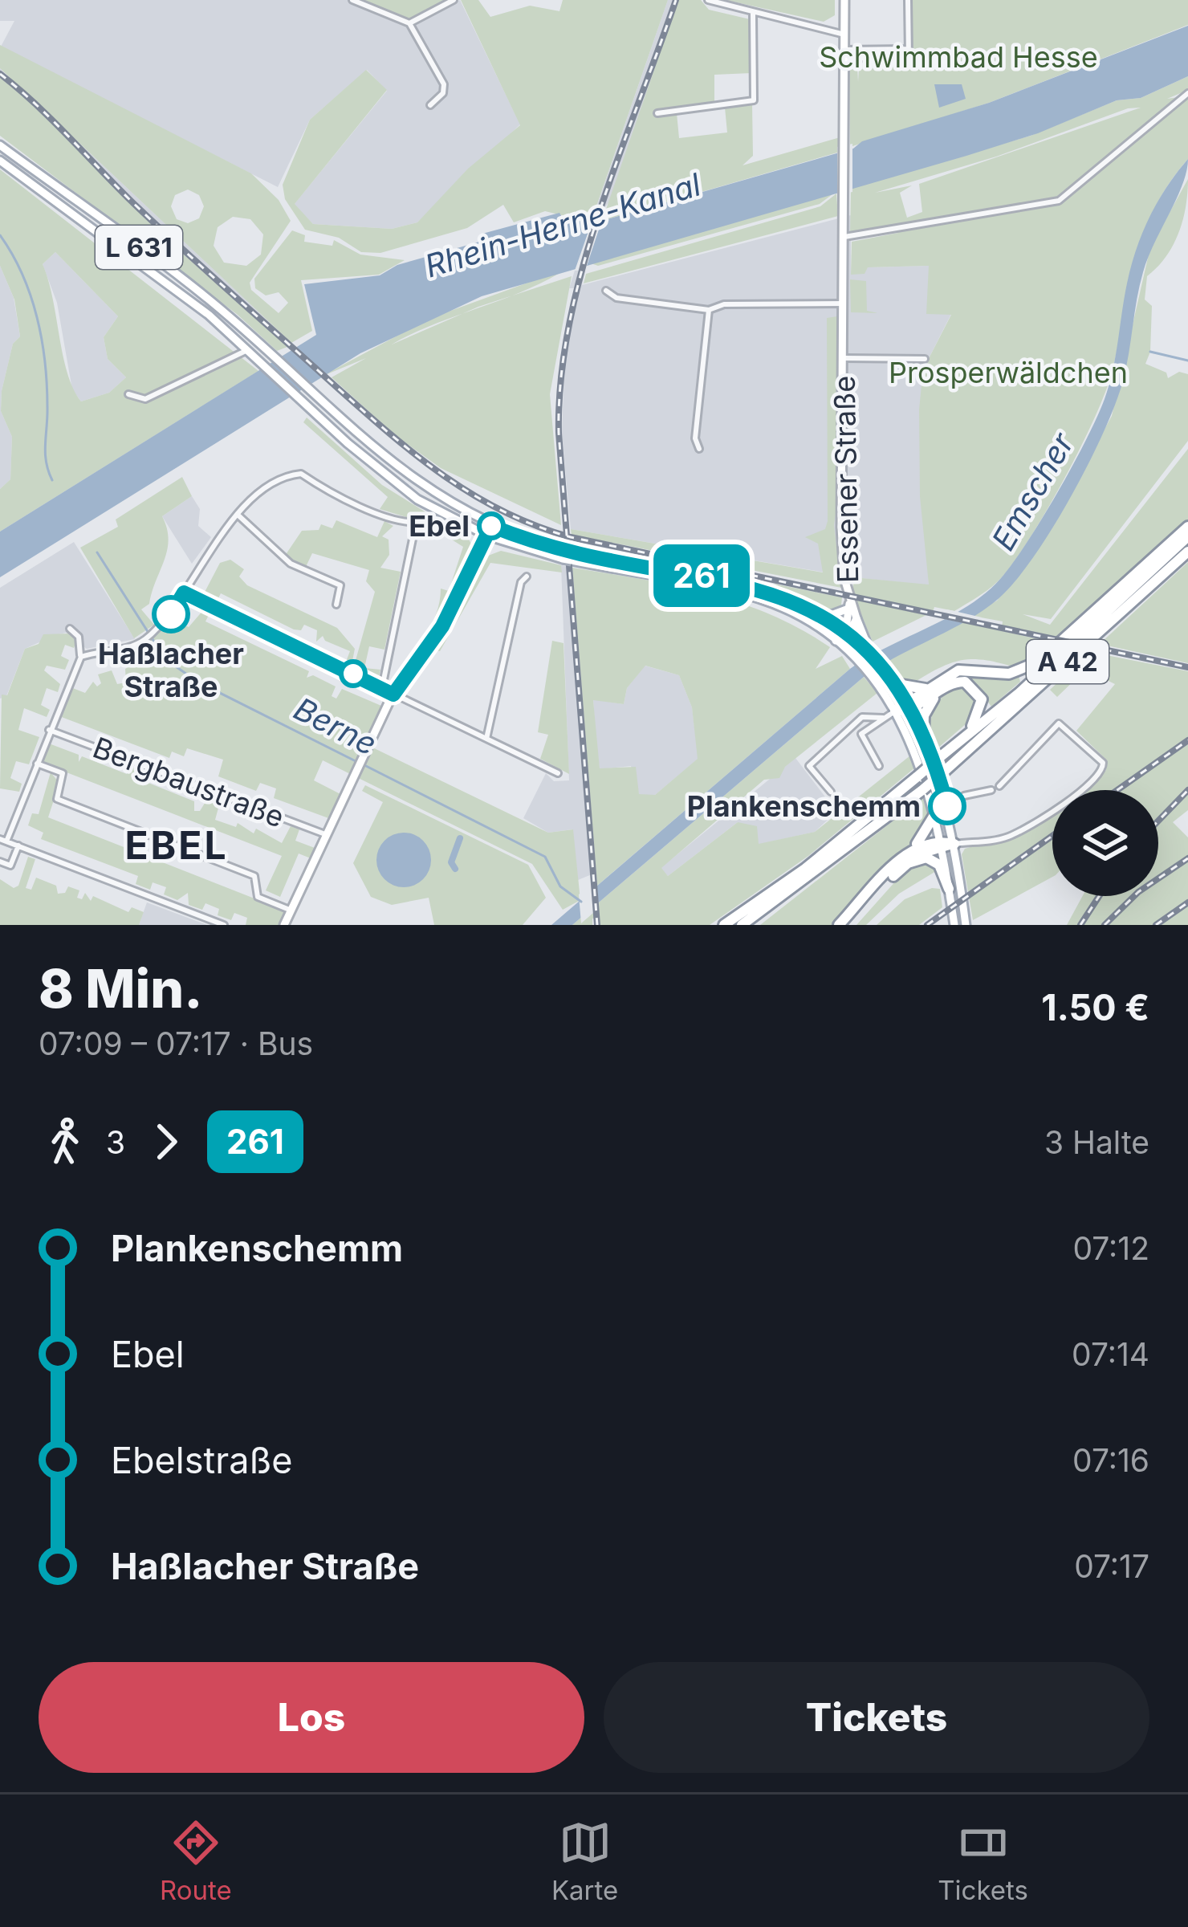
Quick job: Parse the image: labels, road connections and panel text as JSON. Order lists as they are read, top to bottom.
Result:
{
  "streets": {
    "highway": ["A 42"],
    "main road": ["L 631", "Essener Straße"],
    "street": ["Bergbaustraße"]
  },
  "crossings": [
    ["L 631", "Essener Straße"]
  ],
  "districts": ["EBEL"],
  "water": ["Rhein-Herne-Kanal", "Emscher", "Berne"],
  "parks": ["Schwimmbad Hesse", "Prosperwäldchen"],
  "places": ["Ebel", "Haßlacher Straße", "Plankenschemm"],
  "lines": ["bus line 261"],
  "page": {
    "on_map": "261",
    "heading": ["8 Min.", "07:09 – 07:17 · Bus", "1.50 €"],
    "legs": ["3", "261", "3 Halte"],
    "list": [
      {
        "name": "Plankenschemm",
        "value": "07:12"
      },
      {
        "name": "Ebel",
        "value": "07:14"
      },
      {
        "name": "Ebelstraße",
        "value": "07:16"
      },
      {
        "name": "Haßlacher Straße",
        "value": "07:17"
      }
    ],
    "buttons": ["Los", "Tickets"],
    "tabs": ["Route", "Karte", "Tickets"]
  }
}
